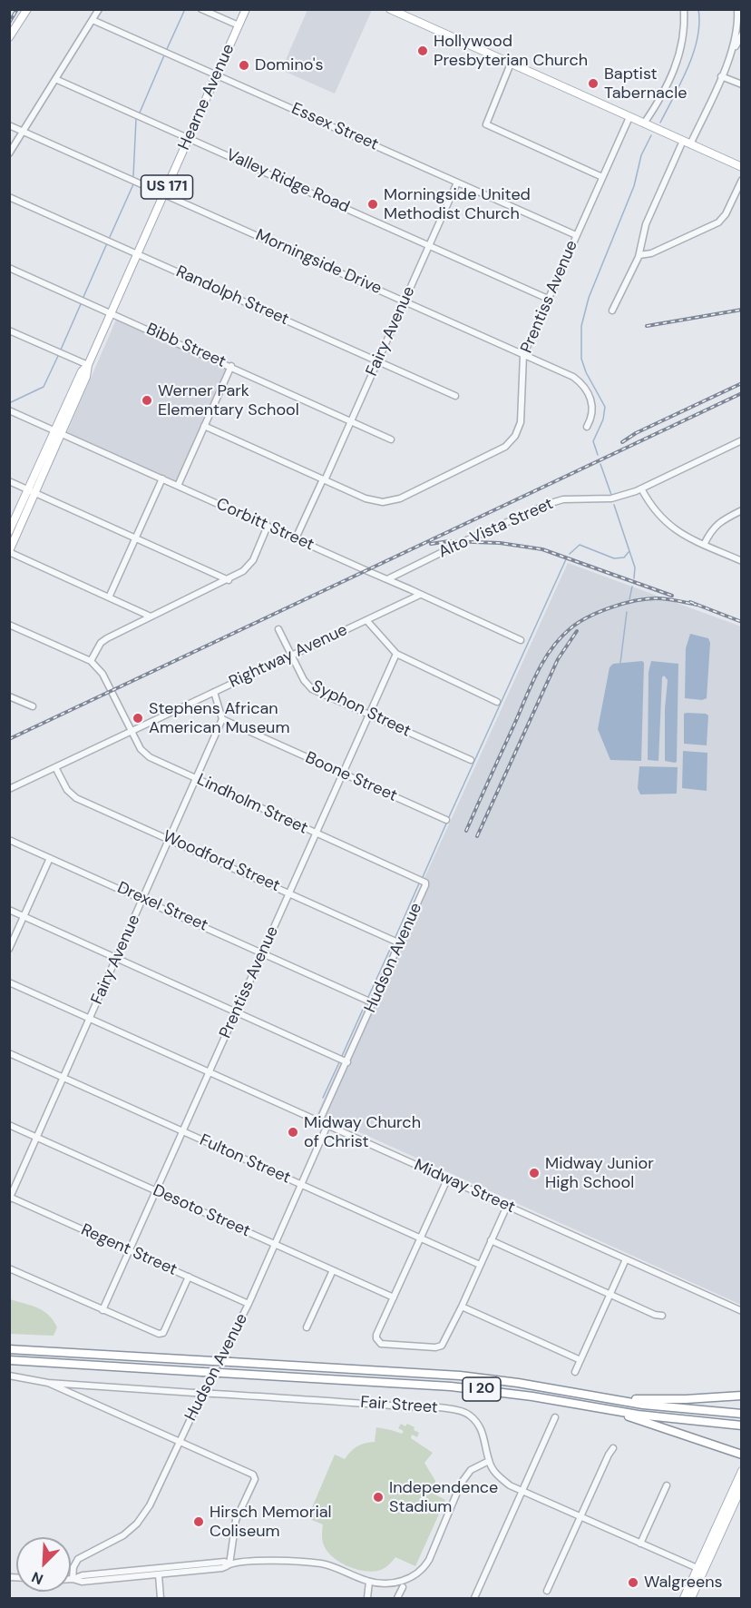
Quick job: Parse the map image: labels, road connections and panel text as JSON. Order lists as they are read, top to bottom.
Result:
{
  "streets": {
    "highway": ["I 20"],
    "main road": ["Hearne Avenue", "US 171"],
    "street": [
      "Essex Street",
      "Valley Ridge Road",
      "Morningside Drive",
      "Randolph Street",
      "Prentiss Avenue",
      "Fairy Avenue",
      "Bibb Street",
      "Corbitt Street",
      "Alto Vista Street",
      "Rightway Avenue",
      "Syphon Street",
      "Boone Street",
      "Lindholm Street",
      "Woodford Street",
      "Drexel Street",
      "Hudson Avenue",
      "Fulton Street",
      "Midway Street",
      "Desoto Street",
      "Regent Street",
      "Fair Street"
    ]
  },
  "crossings": [
    ["Hearne Avenue", "Essex Street"],
    ["Hearne Avenue", "Valley Ridge Road"],
    ["Hearne Avenue", "Morningside Drive"],
    ["Hearne Avenue", "Randolph Street"],
    ["Hearne Avenue", "Bibb Street"],
    ["Hearne Avenue", "Corbitt Street"],
    ["Essex Street", "Prentiss Avenue"],
    ["Essex Street", "Fairy Avenue"],
    ["Valley Ridge Road", "Prentiss Avenue"],
    ["Valley Ridge Road", "Fairy Avenue"],
    ["Morningside Drive", "Prentiss Avenue"],
    ["Morningside Drive", "Fairy Avenue"],
    ["Randolph Street", "Fairy Avenue"],
    ["Prentiss Avenue", "Fairy Avenue"],
    ["Prentiss Avenue", "Syphon Street"],
    ["Prentiss Avenue", "Boone Street"],
    ["Prentiss Avenue", "Lindholm Street"],
    ["Prentiss Avenue", "Woodford Street"],
    ["Prentiss Avenue", "Drexel Street"],
    ["Prentiss Avenue", "Fulton Street"],
    ["Prentiss Avenue", "Midway Street"],
    ["Prentiss Avenue", "Desoto Street"],
    ["Prentiss Avenue", "Regent Street"],
    ["Fairy Avenue", "Bibb Street"],
    ["Fairy Avenue", "Corbitt Street"],
    ["Fairy Avenue", "Boone Street"],
    ["Fairy Avenue", "Lindholm Street"],
    ["Fairy Avenue", "Woodford Street"],
    ["Fairy Avenue", "Drexel Street"],
    ["Fairy Avenue", "Fulton Street"],
    ["Fairy Avenue", "Midway Street"],
    ["Fairy Avenue", "Desoto Street"],
    ["Fairy Avenue", "Regent Street"],
    ["Corbitt Street", "Alto Vista Street"],
    ["Corbitt Street", "Rightway Avenue"],
    ["Rightway Avenue", "Syphon Street"],
    ["Rightway Avenue", "Lindholm Street"],
    ["Rightway Avenue", "Woodford Street"],
    ["Lindholm Street", "Hudson Avenue"],
    ["Woodford Street", "Hudson Avenue"],
    ["Drexel Street", "Hudson Avenue"],
    ["Hudson Avenue", "Fulton Street"],
    ["Hudson Avenue", "Midway Street"],
    ["Hudson Avenue", "Desoto Street"],
    ["Hudson Avenue", "Regent Street"]
  ],
  "places": [
    "Hollywood Presbyterian Church",
    "Domino's",
    "Baptist Tabernacle",
    "Morningside United Methodist Church",
    "Werner Park Elementary School",
    "Stephens African American Museum",
    "Midway Church of Christ",
    "Midway Junior High School",
    "Independence Stadium",
    "Hirsch Memorial Coliseum",
    "Walgreens"
  ],
  "north": "bottom left"
}
